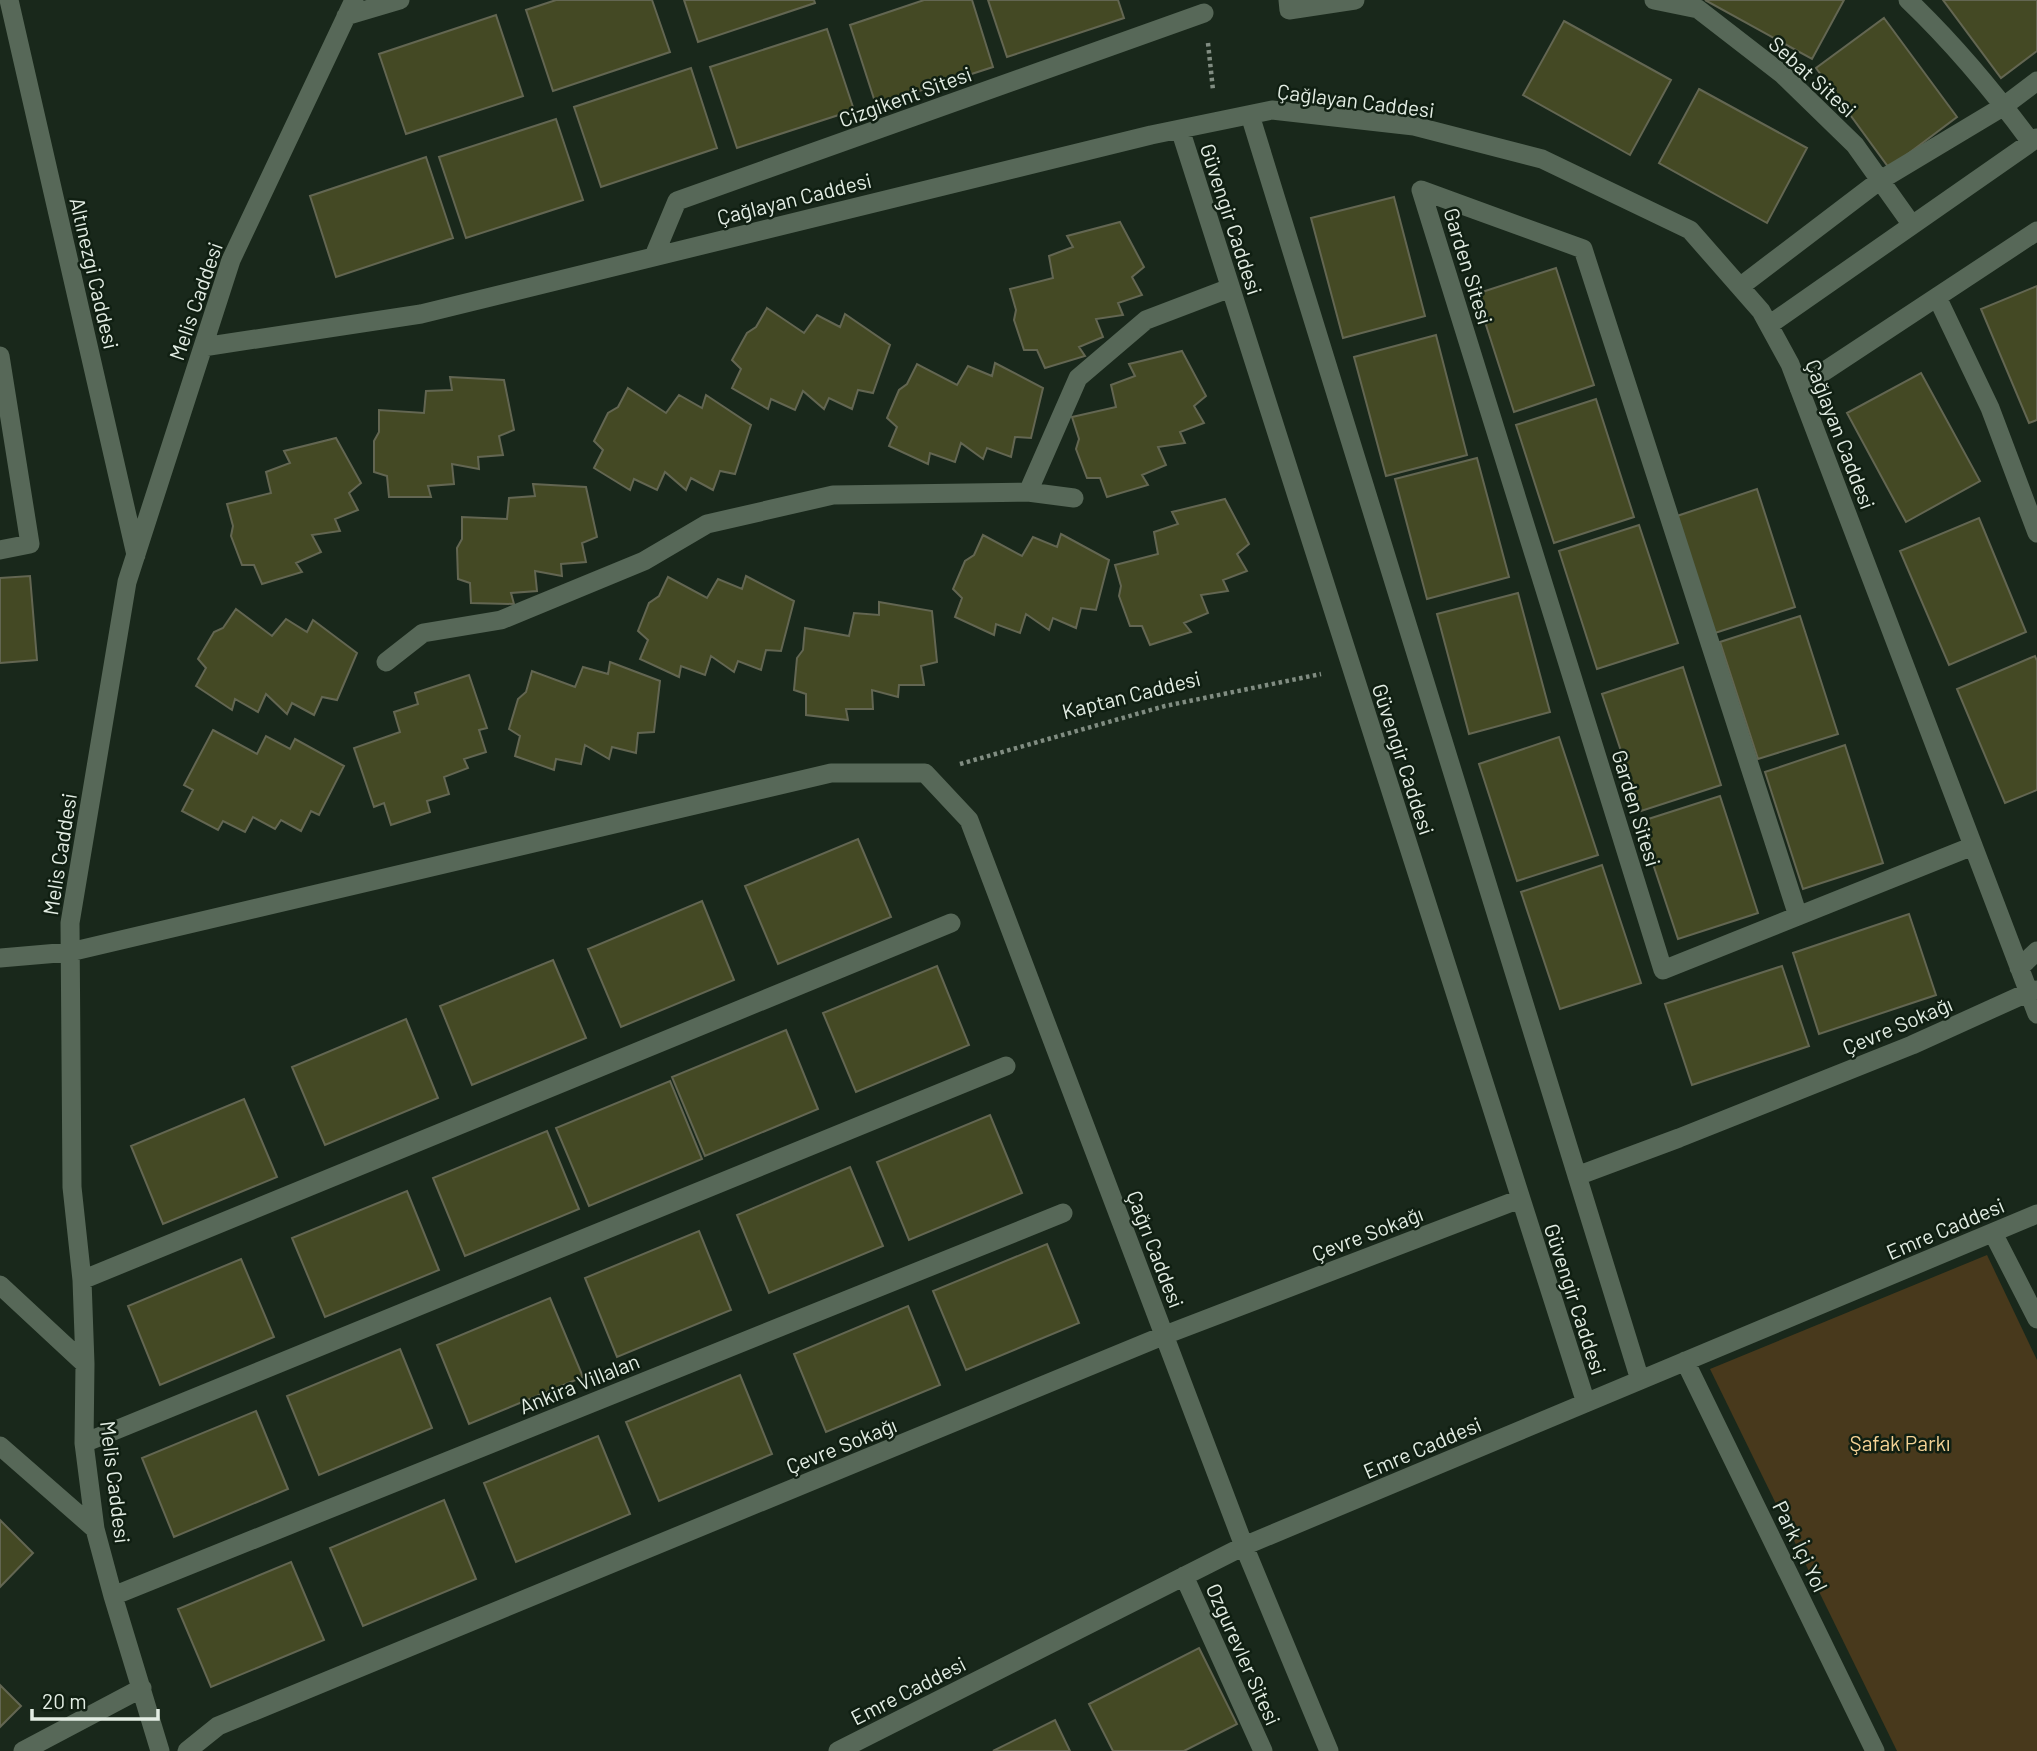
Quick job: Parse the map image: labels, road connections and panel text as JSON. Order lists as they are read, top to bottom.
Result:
{
  "streets": {
    "street": [
      "Sebat Sitesi",
      "Cizgikent Sitesi",
      "Çağlayan Caddesi",
      "Güvengir Caddesi",
      "Garden Sitesi",
      "Altınezgi Caddesi",
      "Melis Caddesi",
      "Çevre Sokağı",
      "Emre Caddesi",
      "Çağrı Caddesi",
      "Ankira Villalan",
      "Park İçi Yol",
      "Ozgurevler Sitesi"
    ],
    "path": ["Kaptan Caddesi"]
  },
  "crossings": [
    ["Cizgikent Sitesi", "Çağlayan Caddesi"],
    ["Cizgikent Sitesi", "Güvengir Caddesi"],
    ["Çağlayan Caddesi", "Güvengir Caddesi"],
    ["Çağlayan Caddesi", "Garden Sitesi"],
    ["Çağlayan Caddesi", "Melis Caddesi"],
    ["Çağlayan Caddesi", "Çevre Sokağı"],
    ["Güvengir Caddesi", "Kaptan Caddesi"],
    ["Güvengir Caddesi", "Çevre Sokağı"],
    ["Güvengir Caddesi", "Emre Caddesi"],
    ["Altınezgi Caddesi", "Melis Caddesi"],
    ["Melis Caddesi", "Ankira Villalan"],
    ["Kaptan Caddesi", "Çağrı Caddesi"],
    ["Çevre Sokağı", "Çağrı Caddesi"],
    ["Emre Caddesi", "Çağrı Caddesi"],
    ["Emre Caddesi", "Park İçi Yol"],
    ["Emre Caddesi", "Ozgurevler Sitesi"]
  ],
  "parks": ["Şafak Parkı"],
  "scale_bar": "20 m"
}
